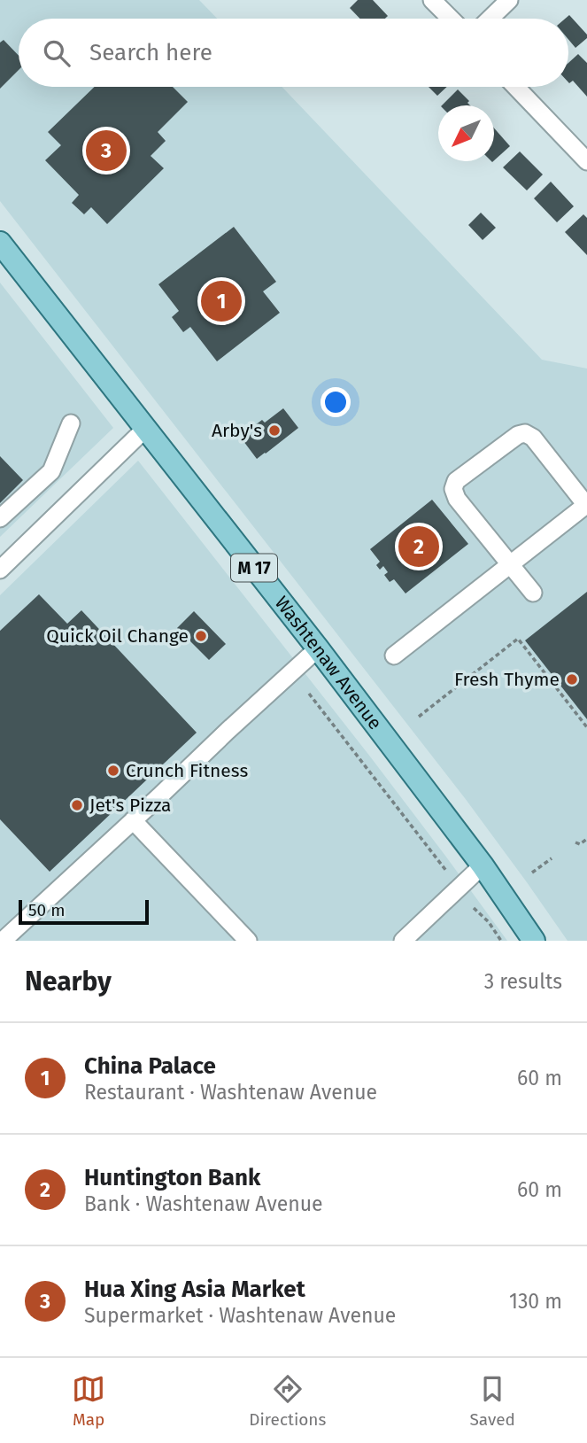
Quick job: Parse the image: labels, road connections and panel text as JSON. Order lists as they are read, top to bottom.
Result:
{
  "streets": {
    "main road": ["M 17", "Washtenaw Avenue"]
  },
  "places": [
    "Arby's",
    "Quick Oil Change",
    "Fresh Thyme",
    "Crunch Fitness",
    "Jet's Pizza"
  ],
  "scale_bar": "50 m",
  "north": "bottom left",
  "page": {
    "search": "Search here",
    "pins": ["3", "1", "2"],
    "scale": "50 m",
    "heading": ["Nearby", "3 results"],
    "list": [
      {
        "mark": "1",
        "name": "China Palace",
        "note": "Restaurant · Washtenaw Avenue",
        "value": "60 m"
      },
      {
        "mark": "2",
        "name": "Huntington Bank",
        "note": "Bank · Washtenaw Avenue",
        "value": "60 m"
      },
      {
        "mark": "3",
        "name": "Hua Xing Asia Market",
        "note": "Supermarket · Washtenaw Avenue",
        "value": "130 m"
      }
    ],
    "nav": ["Map", "Directions", "Saved"]
  }
}
